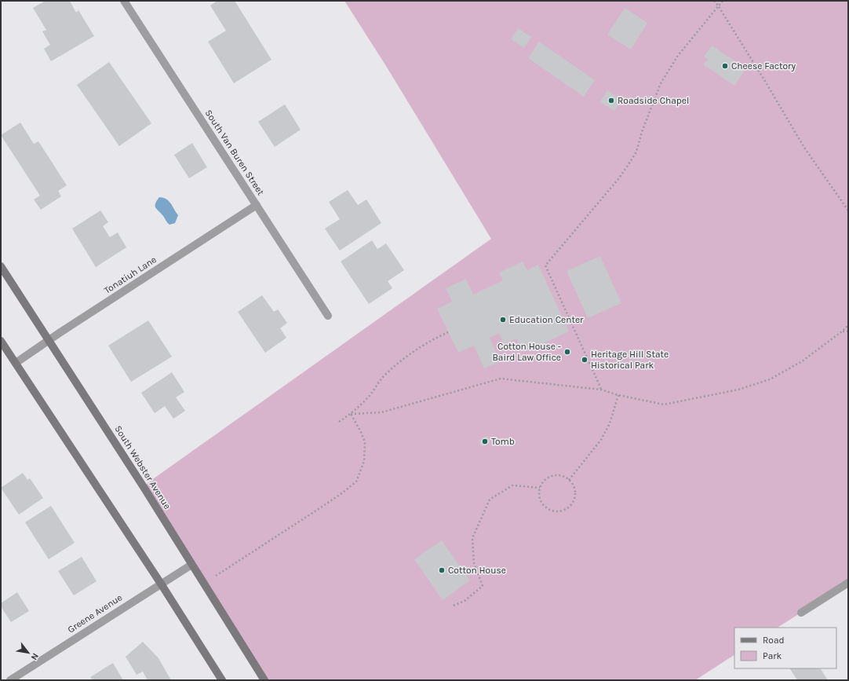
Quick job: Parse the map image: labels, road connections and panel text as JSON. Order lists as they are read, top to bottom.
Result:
{
  "streets": {
    "main road": ["South Webster Avenue"],
    "street": ["South Van Buren Street", "Tonatiuh Lane", "Greene Avenue"]
  },
  "crossings": [
    ["South Van Buren Street", "Tonatiuh Lane"],
    ["Tonatiuh Lane", "South Webster Avenue"],
    ["South Webster Avenue", "Greene Avenue"]
  ],
  "places": [
    "Cheese Factory",
    "Roadside Chapel",
    "Education Center",
    "Cotton House - Baird Law Office",
    "Heritage Hill State Historical Park",
    "Tomb",
    "Cotton House"
  ],
  "legend": ["Road", "Park"],
  "north": "bottom right"
}
